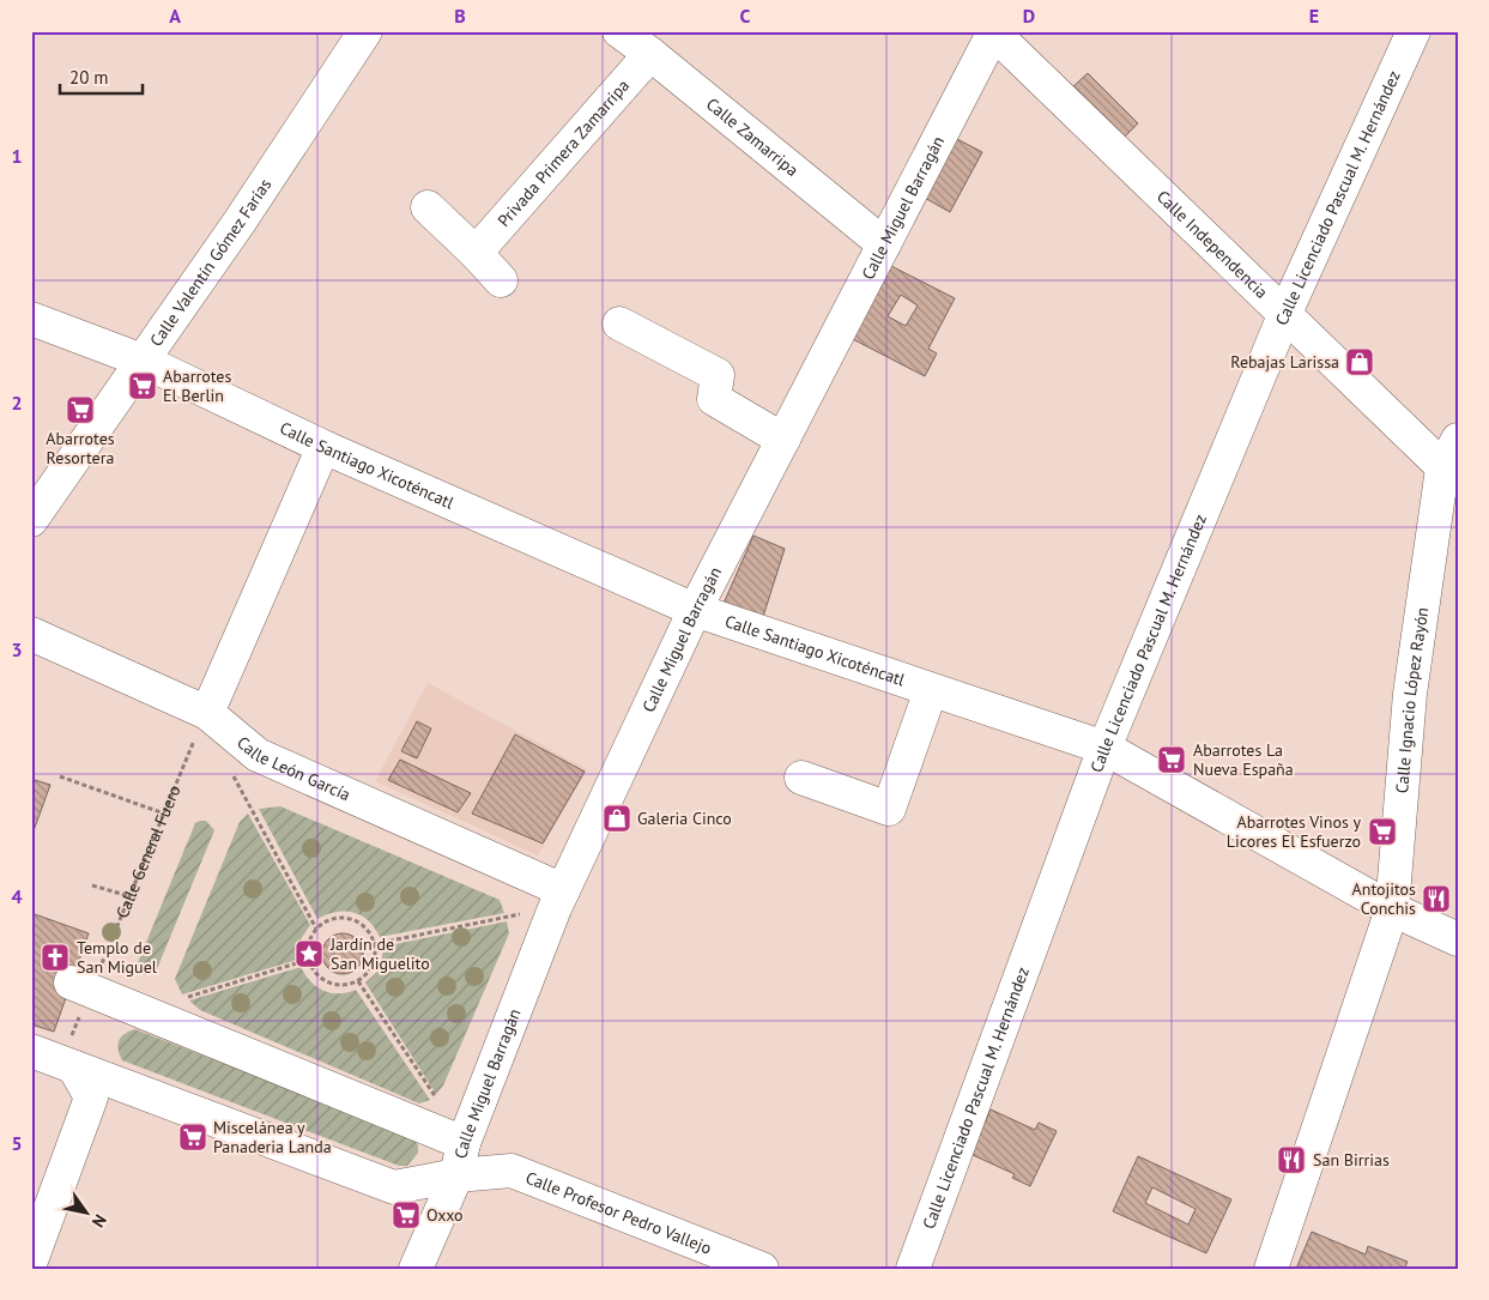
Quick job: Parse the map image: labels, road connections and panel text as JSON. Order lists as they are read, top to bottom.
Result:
{
  "streets": {
    "street": [
      "Calle Zamarripa",
      "Privada Primera Zamarripa",
      "Calle Licenciado Pascual M. Hernández",
      "Calle Miguel Barragán",
      "Calle Independencia",
      "Calle Valentín Gómez Farías",
      "Calle Santiago Xicoténcatl",
      "Calle Ignacio López Rayón",
      "Calle León García",
      "Calle Profesor Pedro Vallejo"
    ],
    "path": ["Calle General Fuero"]
  },
  "crossings": [
    ["Calle Zamarripa", "Privada Primera Zamarripa"],
    ["Calle Zamarripa", "Calle Miguel Barragán"],
    ["Calle Licenciado Pascual M. Hernández", "Calle Independencia"],
    ["Calle Licenciado Pascual M. Hernández", "Calle Santiago Xicoténcatl"],
    ["Calle Miguel Barragán", "Calle Independencia"],
    ["Calle Miguel Barragán", "Calle Santiago Xicoténcatl"],
    ["Calle Miguel Barragán", "Calle León García"],
    ["Calle Miguel Barragán", "Calle Profesor Pedro Vallejo"],
    ["Calle Independencia", "Calle Ignacio López Rayón"],
    ["Calle Valentín Gómez Farías", "Calle Santiago Xicoténcatl"],
    ["Calle Santiago Xicoténcatl", "Calle Ignacio López Rayón"],
    ["Calle General Fuero", "Calle Profesor Pedro Vallejo"]
  ],
  "places": {
    "shop": ["Rebajas Larissa", "Galeria Cinco"],
    "supermarket": [
      "Abarrotes El Berlin",
      "Abarrotes Resortera",
      "Abarrotes La Nueva España",
      "Abarrotes Vinos y Licores El Esfuerzo",
      "Miscelánea y Panaderia Landa",
      "Oxxo"
    ],
    "restaurant": ["Antojitos Conchis", "San Birrias"],
    "place": ["Jardín de San Miguelito"],
    "church": ["Templo de San Miguel"]
  },
  "scale_bar": "20 m",
  "north": "bottom right",
  "grid": {
    "columns": [
      "A",
      "B",
      "C",
      "D",
      "E"
    ],
    "rows": [
      "1",
      "2",
      "3",
      "4",
      "5"
    ]
  }
}
